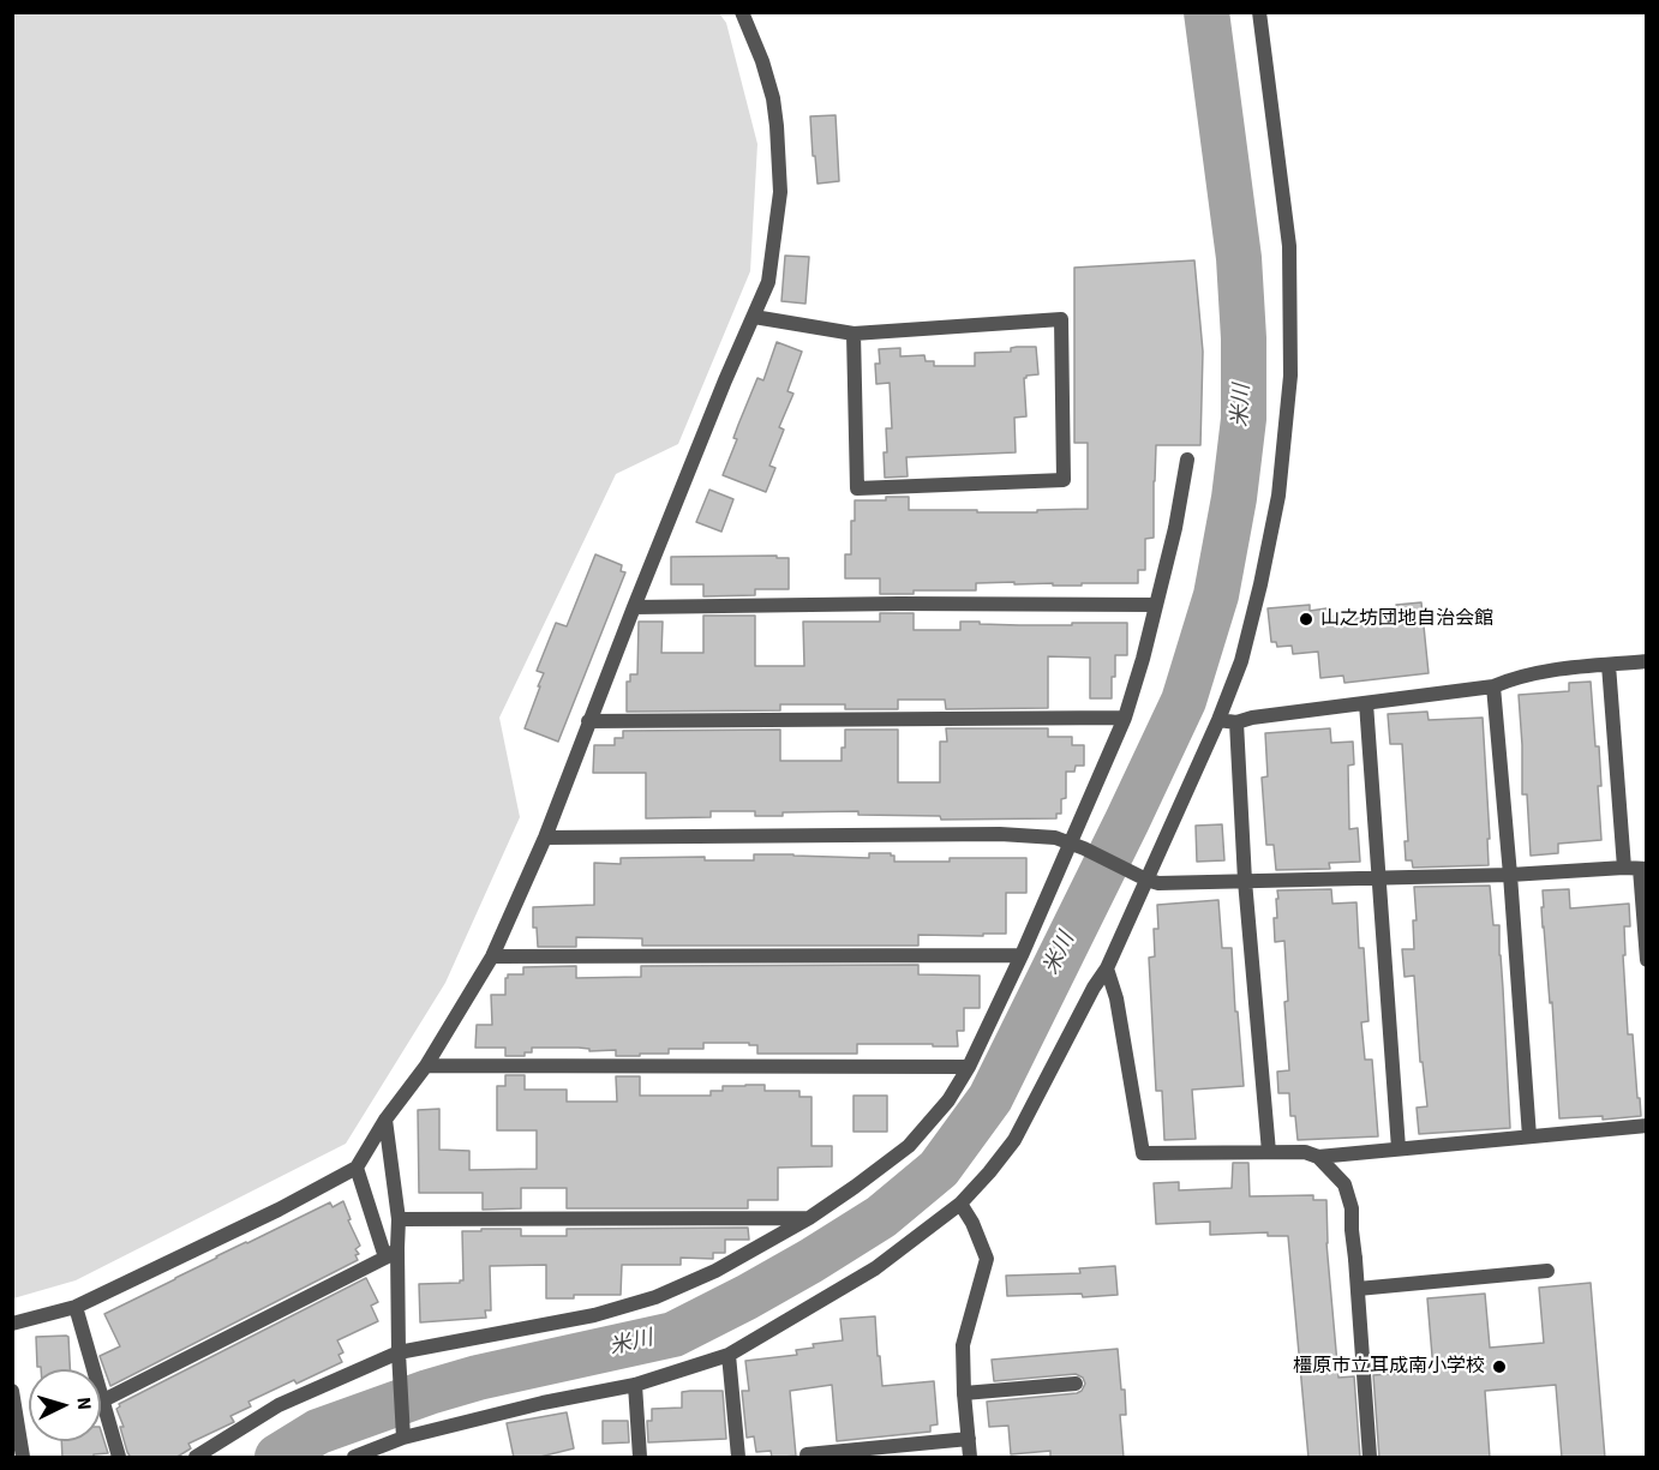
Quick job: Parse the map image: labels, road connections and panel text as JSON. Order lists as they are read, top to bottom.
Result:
{
  "water": ["米川"],
  "places": ["山之坊団地自治会館", "橿原市立耳成南小学校"],
  "north": "right"
}
